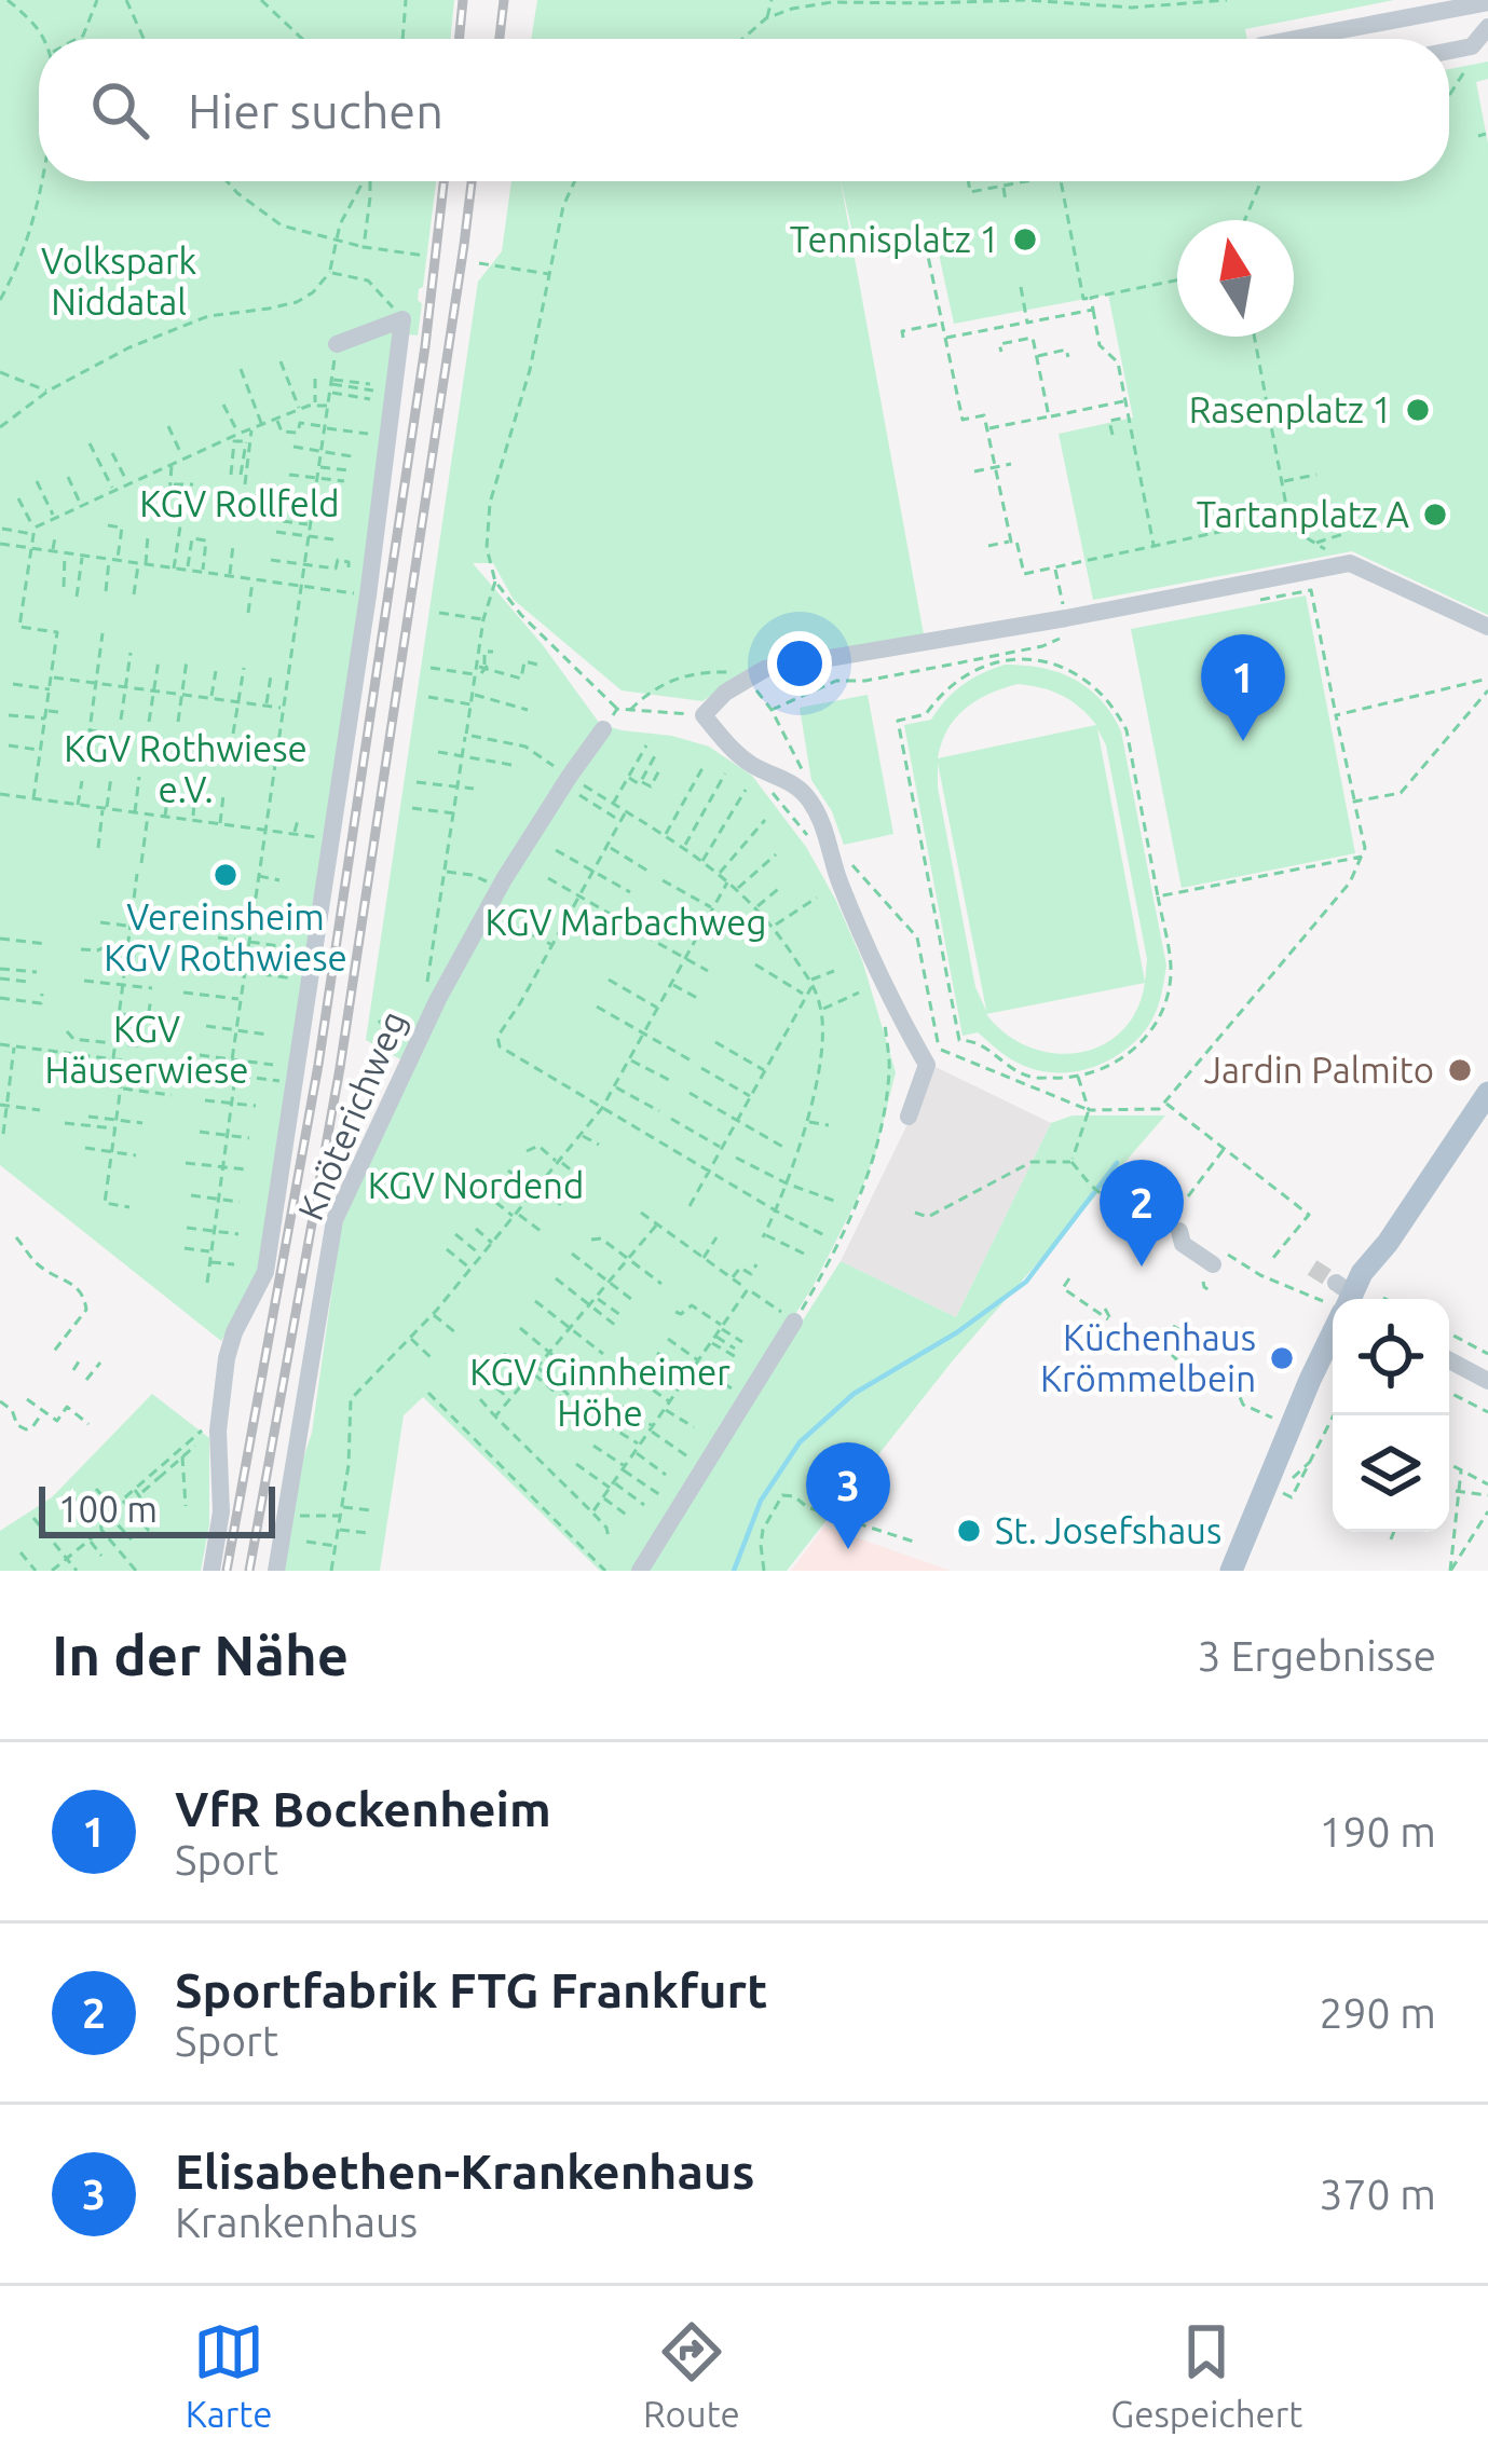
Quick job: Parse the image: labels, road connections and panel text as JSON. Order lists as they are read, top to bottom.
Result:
{
  "streets": {
    "street": ["Knöterichweg"]
  },
  "parks": [
    "Volkspark Niddatal",
    "KGV Rollfeld",
    "KGV Rothwiese e.V.",
    "KGV Marbachweg",
    "KGV Häuserwiese",
    "KGV Nordend",
    "KGV Ginnheimer Höhe"
  ],
  "places": [
    "Tennisplatz 1",
    "Rasenplatz 1",
    "Tartanplatz A",
    "Vereinsheim KGV Rothwiese",
    "Jardin Palmito",
    "Küchenhaus Krömmelbein",
    "St. Josefshaus"
  ],
  "scale_bar": "100 m",
  "north": "top",
  "page": {
    "search": "Hier suchen",
    "pins": ["1", "2", "3"],
    "scale": "100 m",
    "heading": ["In der Nähe", "3 Ergebnisse"],
    "list": [
      {
        "mark": "1",
        "name": "VfR Bockenheim",
        "note": "Sport",
        "value": "190 m"
      },
      {
        "mark": "2",
        "name": "Sportfabrik FTG Frankfurt",
        "note": "Sport",
        "value": "290 m"
      },
      {
        "mark": "3",
        "name": "Elisabethen-Krankenhaus",
        "note": "Krankenhaus",
        "value": "370 m"
      }
    ],
    "nav": ["Karte", "Route", "Gespeichert"]
  }
}
